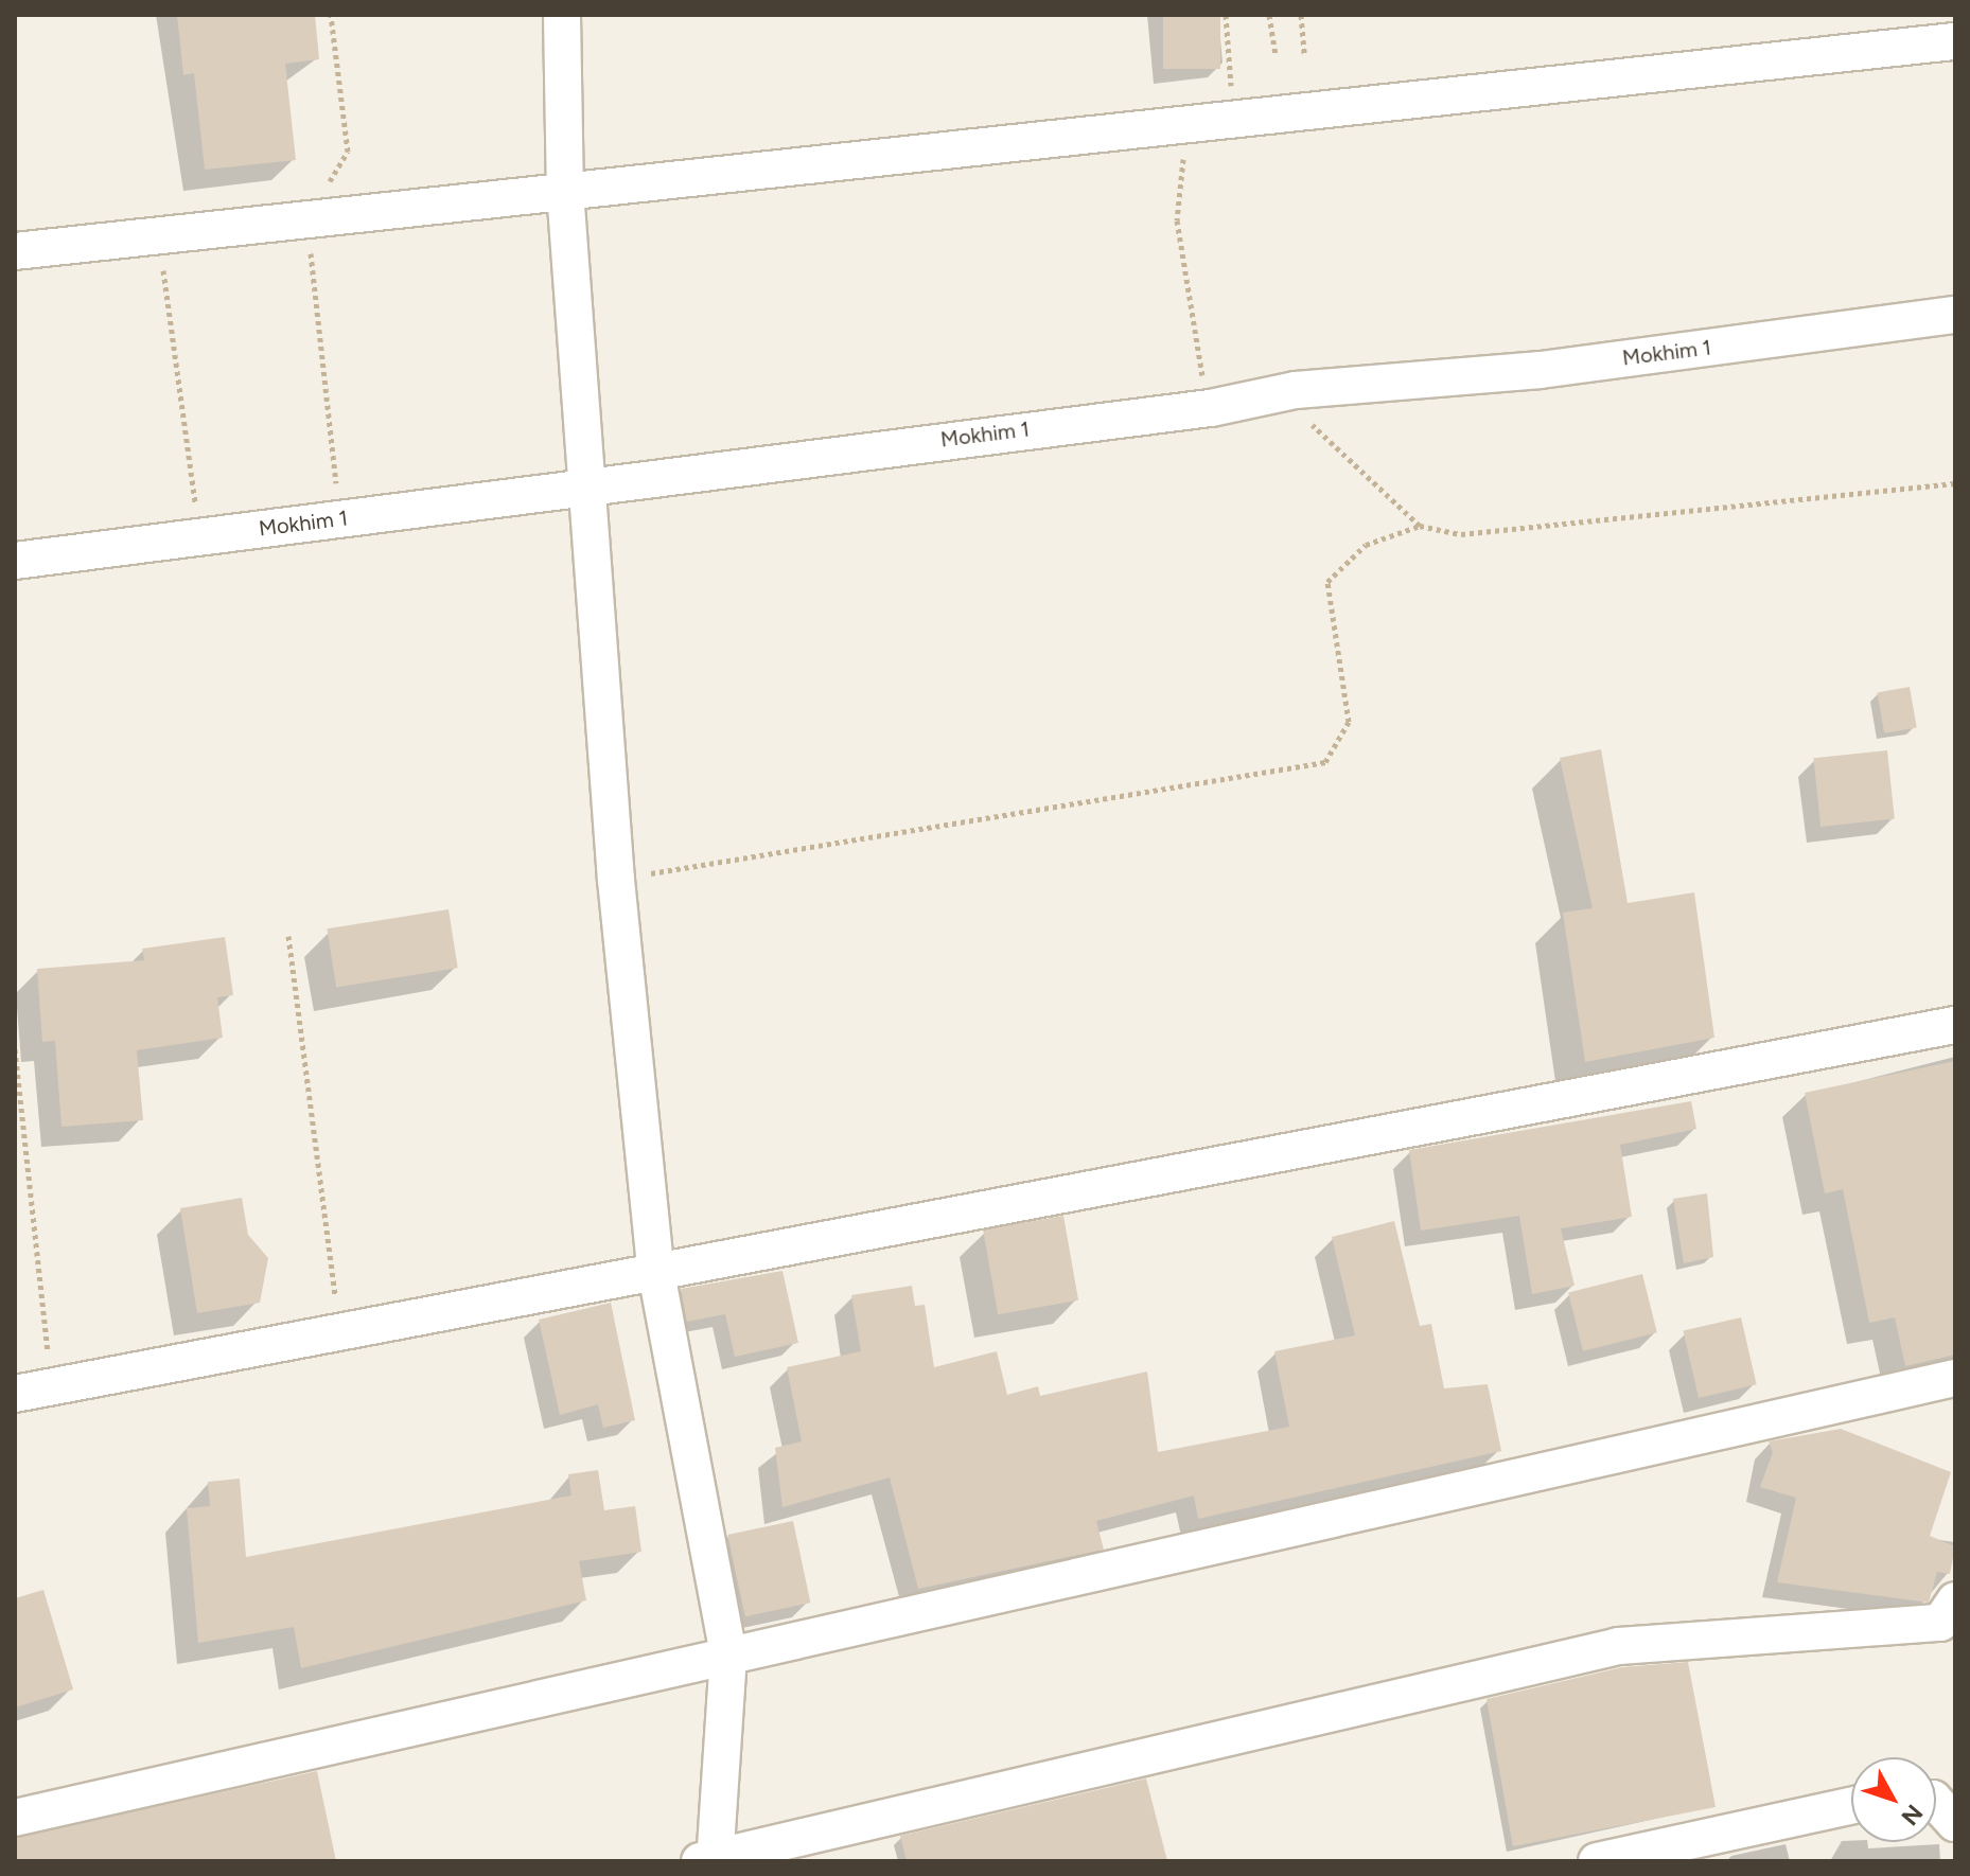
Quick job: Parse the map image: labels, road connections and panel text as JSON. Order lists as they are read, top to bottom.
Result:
{
  "streets": {
    "street": ["Mokhim 1"]
  },
  "north": "bottom right"
}
